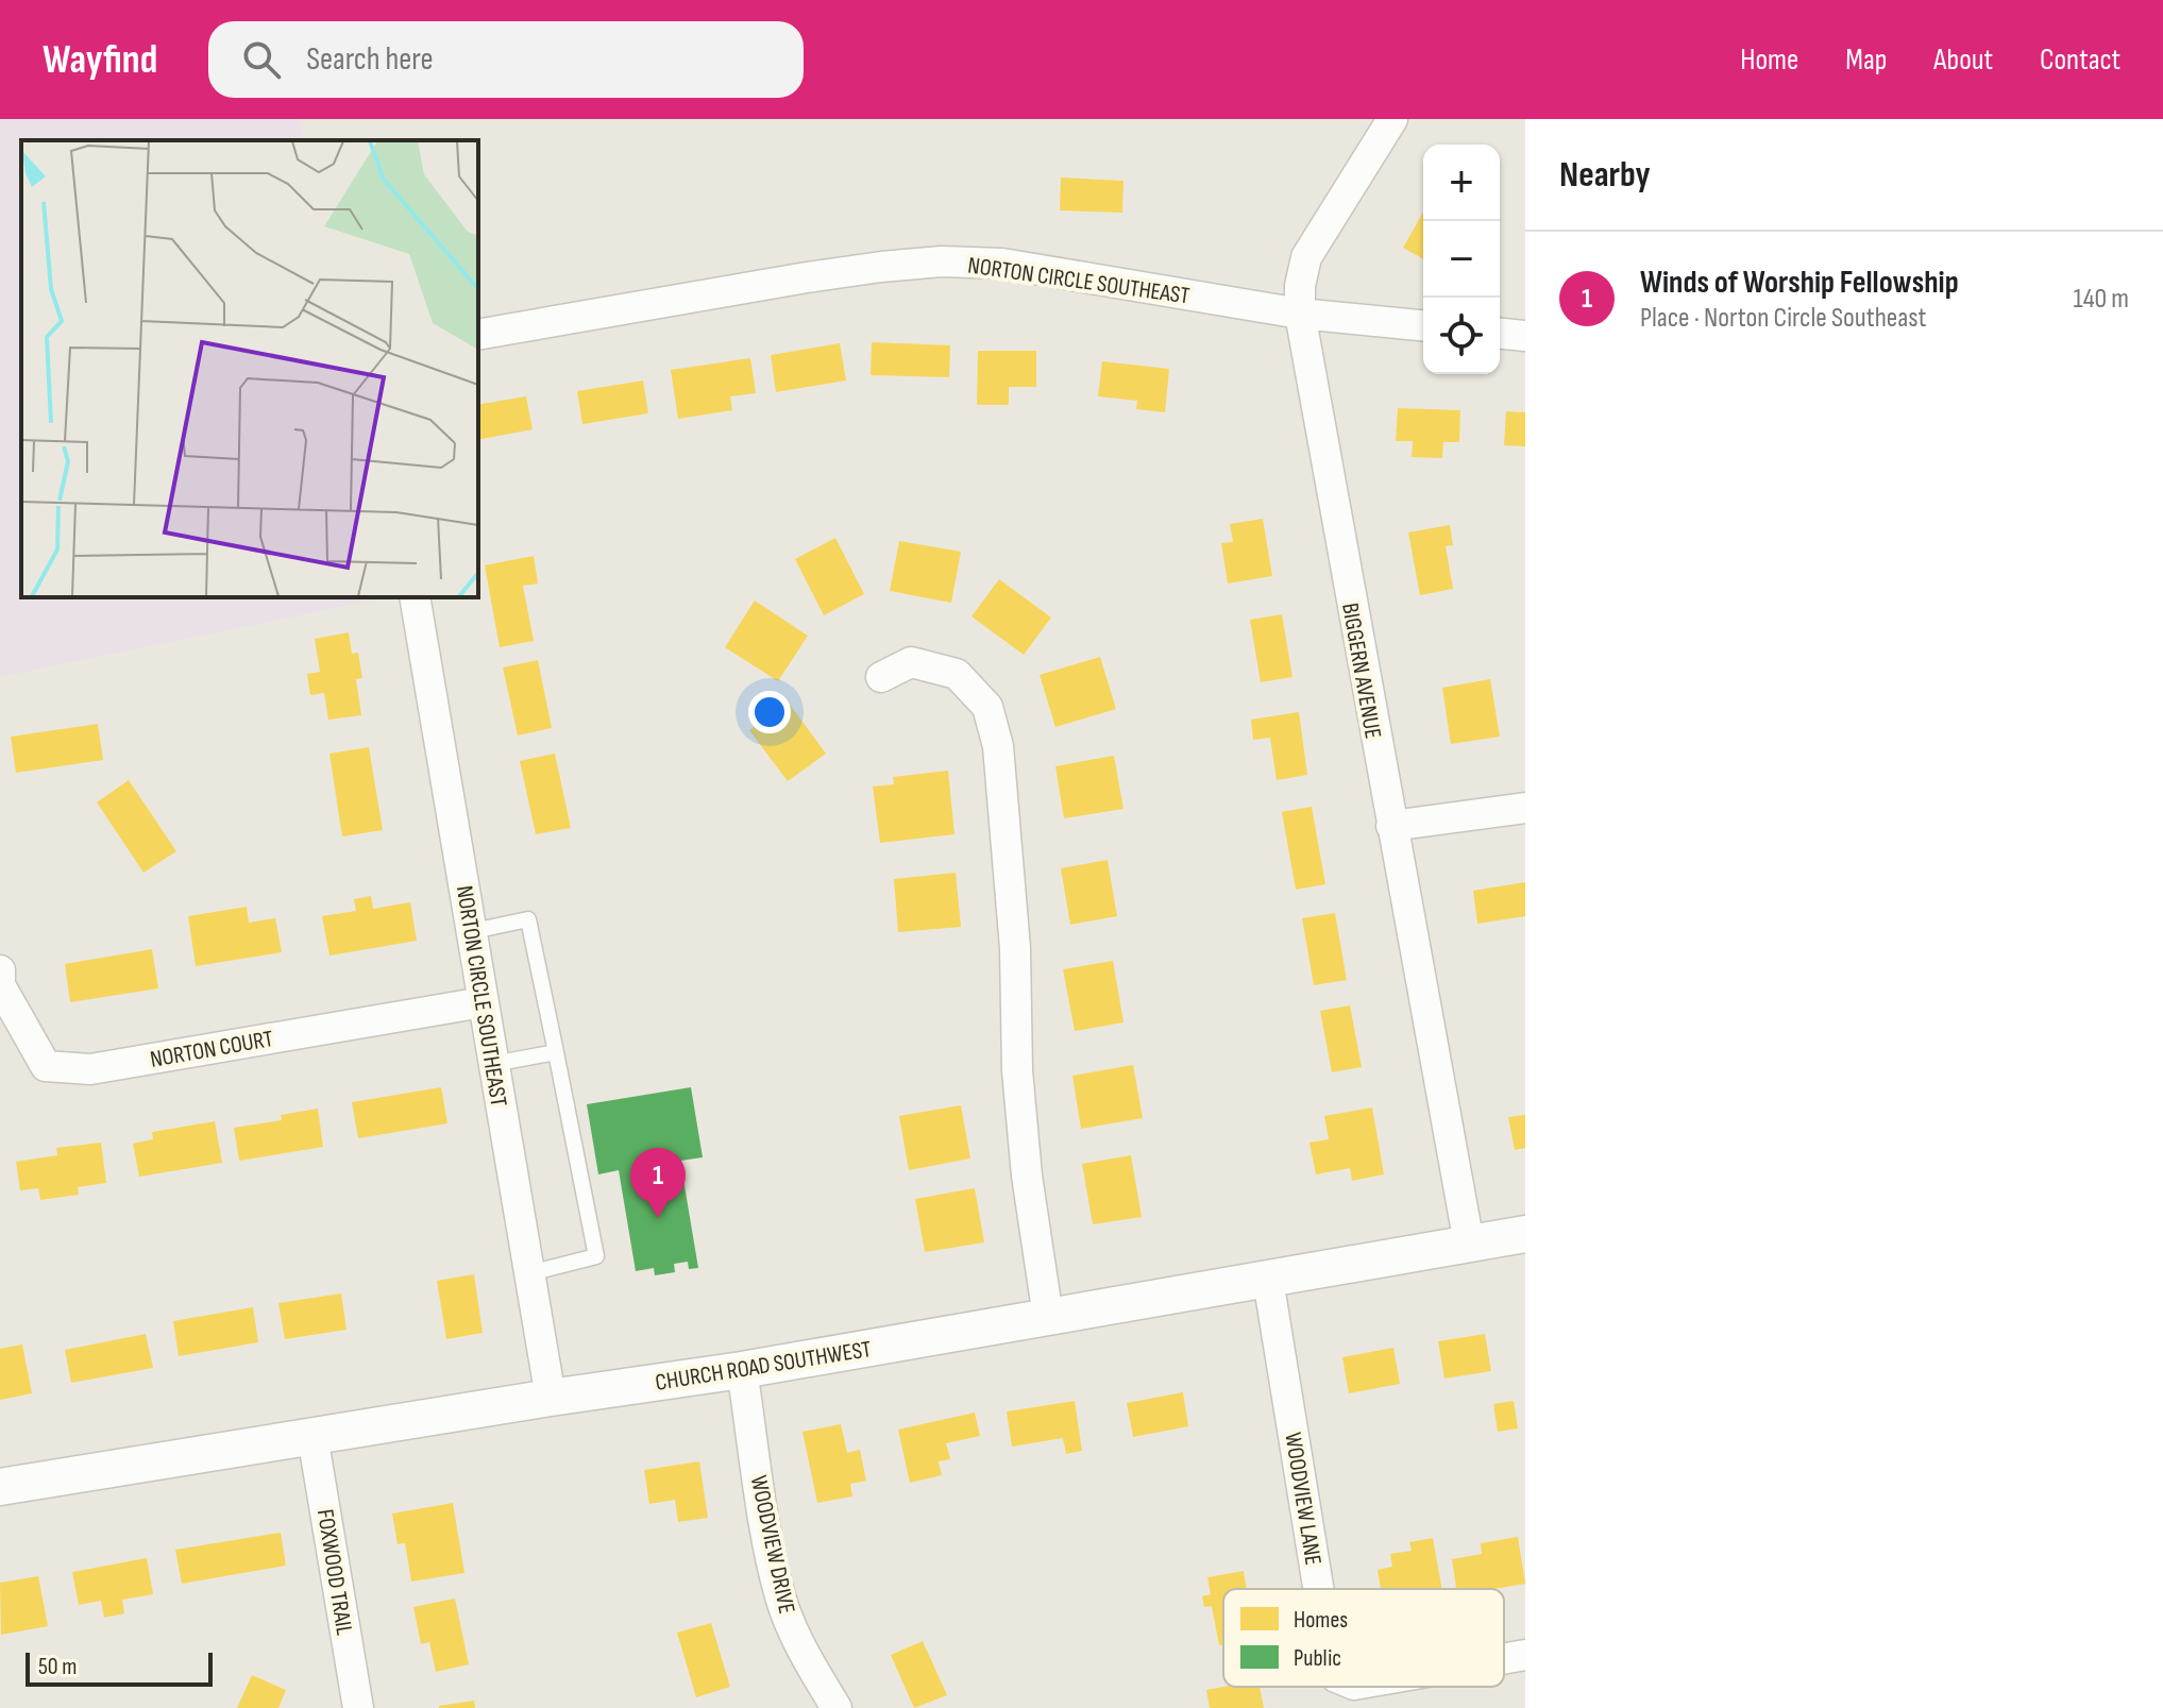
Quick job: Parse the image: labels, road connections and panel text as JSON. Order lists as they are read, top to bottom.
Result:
{
  "streets": {
    "street": [
      "NORTON CIRCLE SOUTHEAST",
      "BIGGERN AVENUE",
      "NORTON COURT",
      "CHURCH ROAD SOUTHWEST",
      "WOODVIEW LANE",
      "WOODVIEW DRIVE",
      "FOXWOOD TRAIL"
    ]
  },
  "crossings": [
    ["NORTON CIRCLE SOUTHEAST", "BIGGERN AVENUE"],
    ["NORTON CIRCLE SOUTHEAST", "NORTON COURT"],
    ["NORTON CIRCLE SOUTHEAST", "CHURCH ROAD SOUTHWEST"],
    ["BIGGERN AVENUE", "CHURCH ROAD SOUTHWEST"],
    ["CHURCH ROAD SOUTHWEST", "WOODVIEW LANE"],
    ["CHURCH ROAD SOUTHWEST", "WOODVIEW DRIVE"],
    ["CHURCH ROAD SOUTHWEST", "FOXWOOD TRAIL"]
  ],
  "legend": ["Homes", "Public"],
  "scale_bar": "50 m",
  "page": {
    "header": "Wayfind",
    "search": "Search here",
    "nav": [
      "Home",
      "Map",
      "About",
      "Contact"
    ],
    "heading": "Nearby",
    "map_buttons": ["+", "−"],
    "list": [
      {
        "mark": "1",
        "name": "Winds of Worship Fellowship",
        "note": "Place · Norton Circle Southeast",
        "value": "140 m"
      }
    ],
    "pins": "1",
    "scale": "50 m"
  }
}
